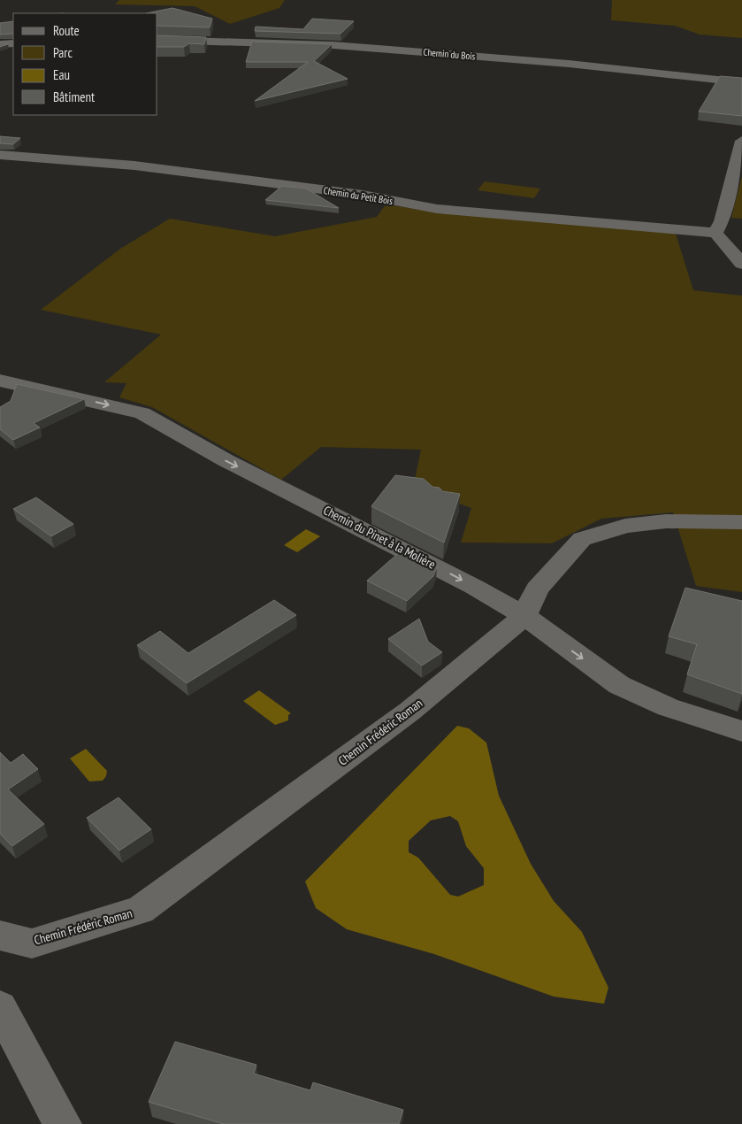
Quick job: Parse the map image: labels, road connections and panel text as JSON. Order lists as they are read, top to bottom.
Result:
{
  "streets": {
    "street": [
      "Chemin du Bois",
      "Chemin du Petit Bois",
      "Chemin du Pinet à la Molière",
      "Chemin Frédéric Roman"
    ]
  },
  "crossings": [
    ["Chemin du Pinet à la Molière", "Chemin Frédéric Roman"]
  ],
  "one_way": ["Chemin du Pinet à la Molière"],
  "legend": [
    "Route",
    "Parc",
    "Eau",
    "Bâtiment"
  ]
}
